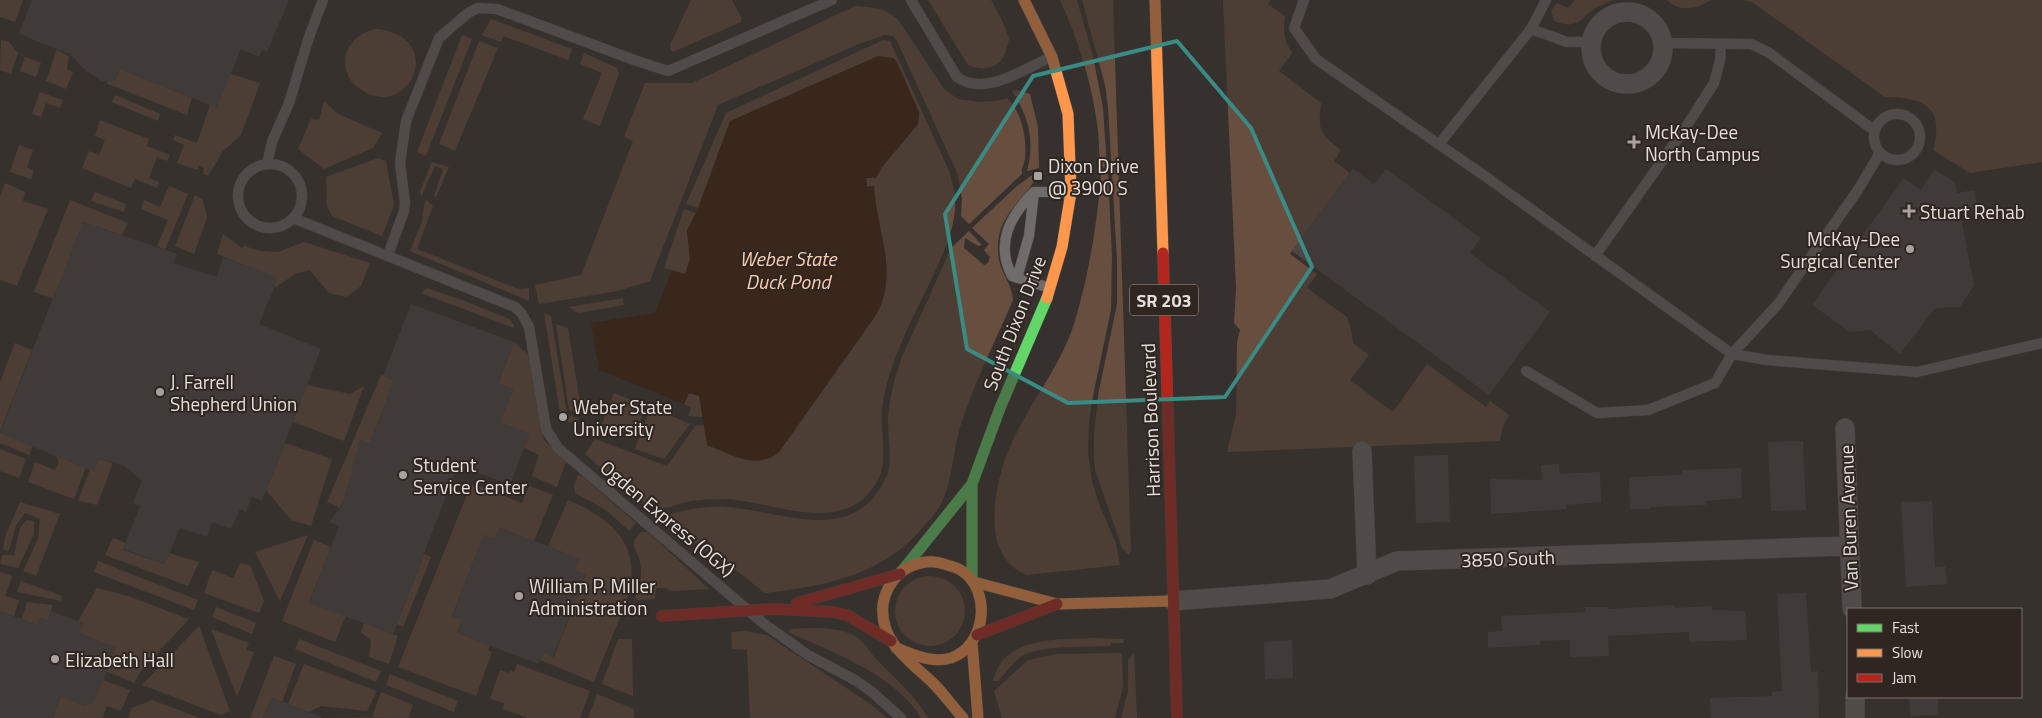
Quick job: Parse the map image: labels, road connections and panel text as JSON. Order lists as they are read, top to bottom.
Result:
{
  "streets": {
    "street": [
      "SR 203",
      "South Dixon Drive",
      "Harrison Boulevard",
      "Van Buren Avenue",
      "3850 South"
    ],
    "lane": ["Ogden Express (OGX)"]
  },
  "crossings": [
    ["Harrison Boulevard", "3850 South"],
    ["Van Buren Avenue", "3850 South"]
  ],
  "water": ["Weber State Duck Pond"],
  "places": {
    "health": ["McKay-Dee North Campus", "Stuart Rehab"],
    "transit": ["Dixon Drive @ 3900 S"],
    "other": [
      "McKay-Dee Surgical Center",
      "J. Farrell Shepherd Union",
      "Weber State University",
      "Student Service Center",
      "William P. Miller Administration",
      "Elizabeth Hall"
    ]
  },
  "legend": ["Fast", "Slow", "Jam"]
}
